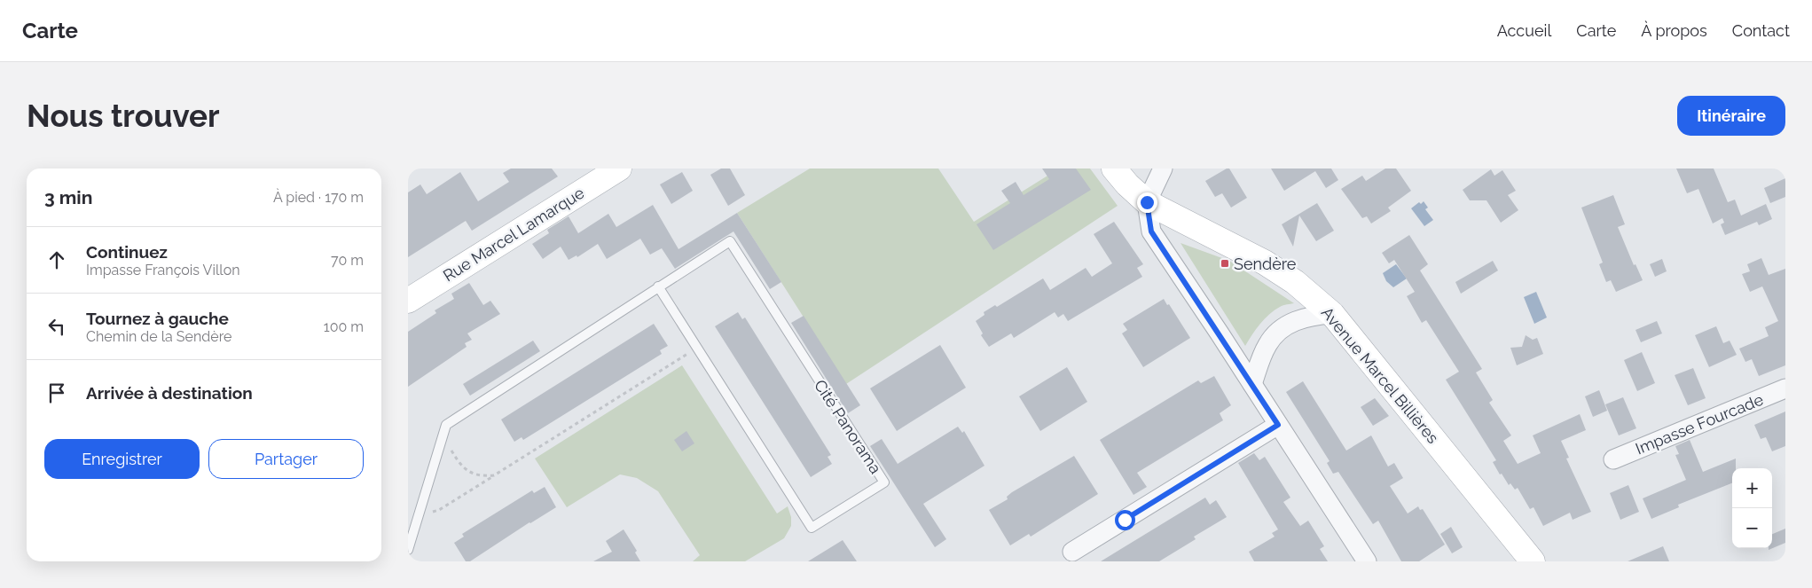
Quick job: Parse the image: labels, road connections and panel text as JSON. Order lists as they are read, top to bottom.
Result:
{
  "streets": {
    "street": ["Rue Marcel Lamarque", "Avenue Marcel Billières", "Impasse Fourcade"],
    "lane": ["Cité Panorama"]
  },
  "places": {
    "transit": ["Sendère"]
  },
  "page": {
    "header": "Carte",
    "nav": [
      "Accueil",
      "Carte",
      "À propos",
      "Contact"
    ],
    "buttons": [
      "Itinéraire",
      ["Enregistrer", "Partager"]
    ],
    "title": "Nous trouver",
    "heading": ["3 min", "À pied · 170 m"],
    "list": [
      ["Continuez", "Impasse François Villon", "70 m"],
      ["Tournez à gauche", "Chemin de la Sendère", "100 m"],
      "Arrivée à destination"
    ],
    "map_buttons": ["+", "−"]
  }
}
